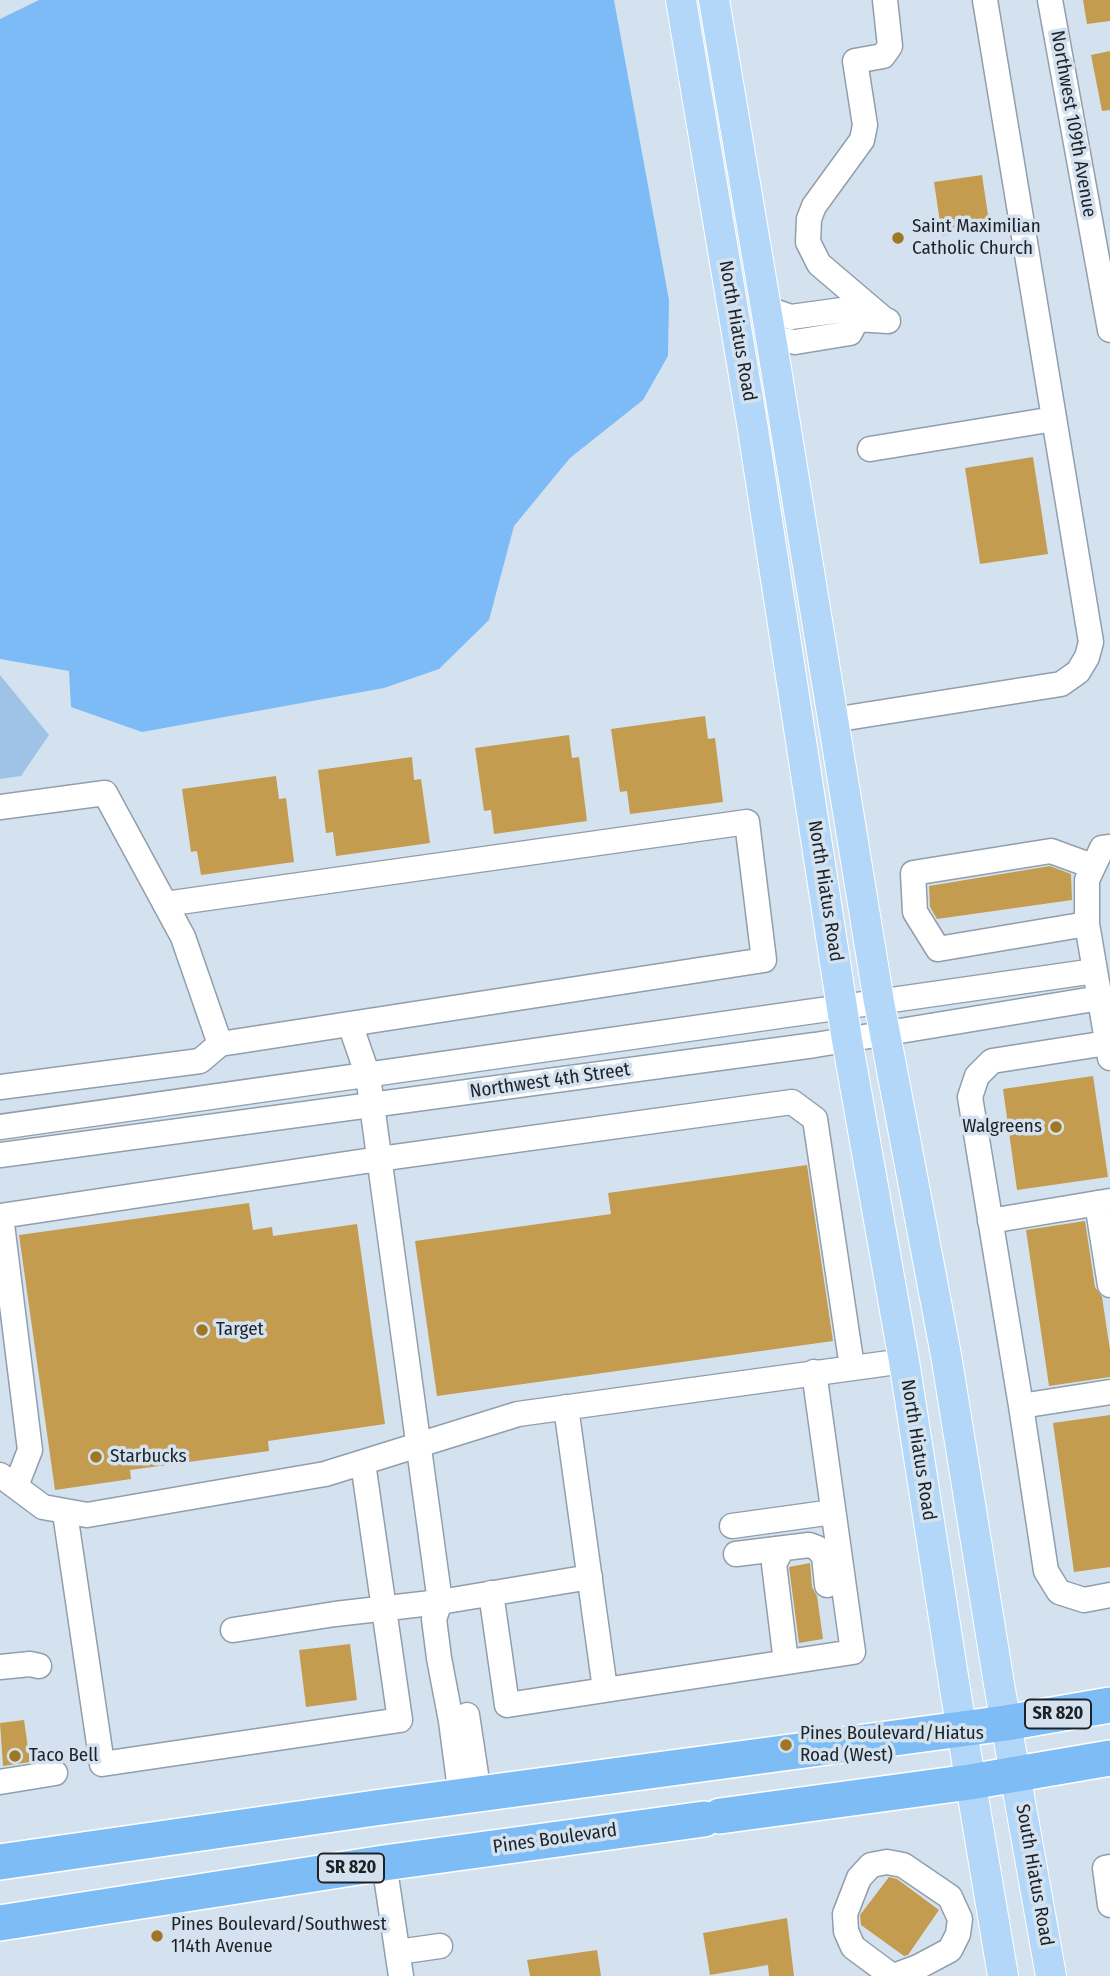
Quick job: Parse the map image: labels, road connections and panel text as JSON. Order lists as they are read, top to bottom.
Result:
{
  "streets": {
    "highway": ["SR 820", "Pines Boulevard"],
    "main road": ["North Hiatus Road", "South Hiatus Road"],
    "street": ["Northwest 109th Avenue", "Northwest 4th Street"]
  },
  "crossings": [
    ["North Hiatus Road", "Northwest 4th Street"],
    ["North Hiatus Road", "SR 820"],
    ["North Hiatus Road", "Pines Boulevard"],
    ["North Hiatus Road", "South Hiatus Road"],
    ["Pines Boulevard", "South Hiatus Road"]
  ],
  "places": [
    "Saint Maximilian Catholic Church",
    "Walgreens",
    "Target",
    "Starbucks",
    "Pines Boulevard/Hiatus Road (West)",
    "Taco Bell",
    "Pines Boulevard/Southwest 114th Avenue"
  ]
}
